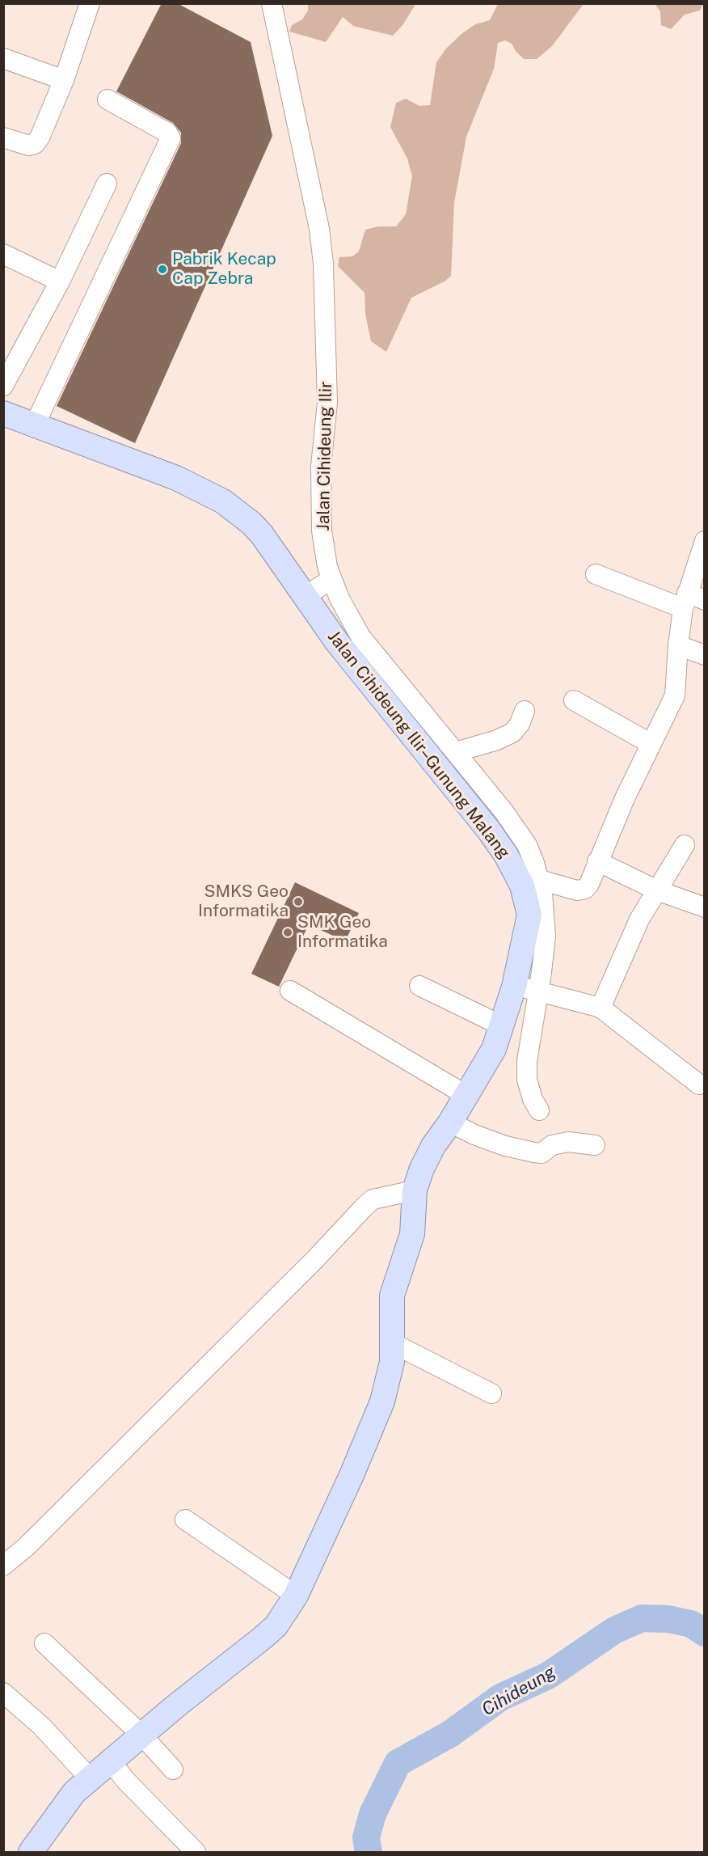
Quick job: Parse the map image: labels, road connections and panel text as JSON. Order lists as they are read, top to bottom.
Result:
{
  "streets": {
    "main road": ["Jalan Cihideung Ilir–Gunung Malang"],
    "street": ["Jalan Cihideung Ilir"]
  },
  "crossings": [
    ["Jalan Cihideung Ilir", "Jalan Cihideung Ilir–Gunung Malang"]
  ],
  "water": ["Cihideung"],
  "places": ["Pabrik Kecap Cap Zebra", "SMKS Geo Informatika", "SMK Geo Informatika"]
}
